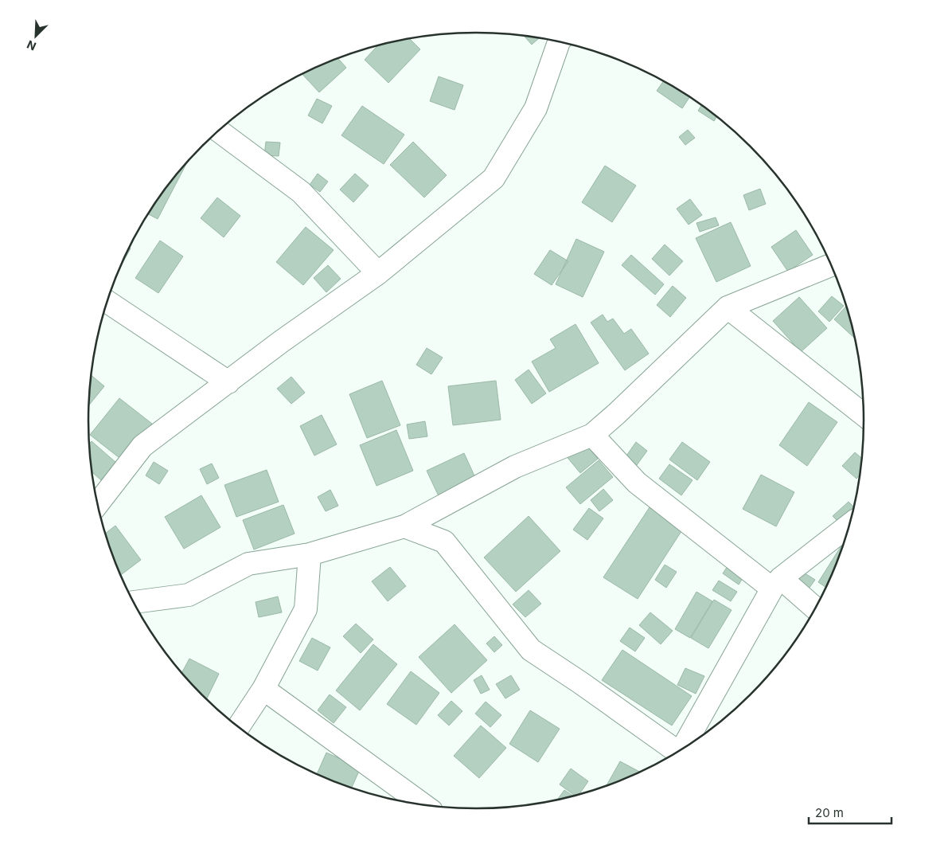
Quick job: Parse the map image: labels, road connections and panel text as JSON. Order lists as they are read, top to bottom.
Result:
{
  "scale_bar": "20 m",
  "north": "bottom left"
}
